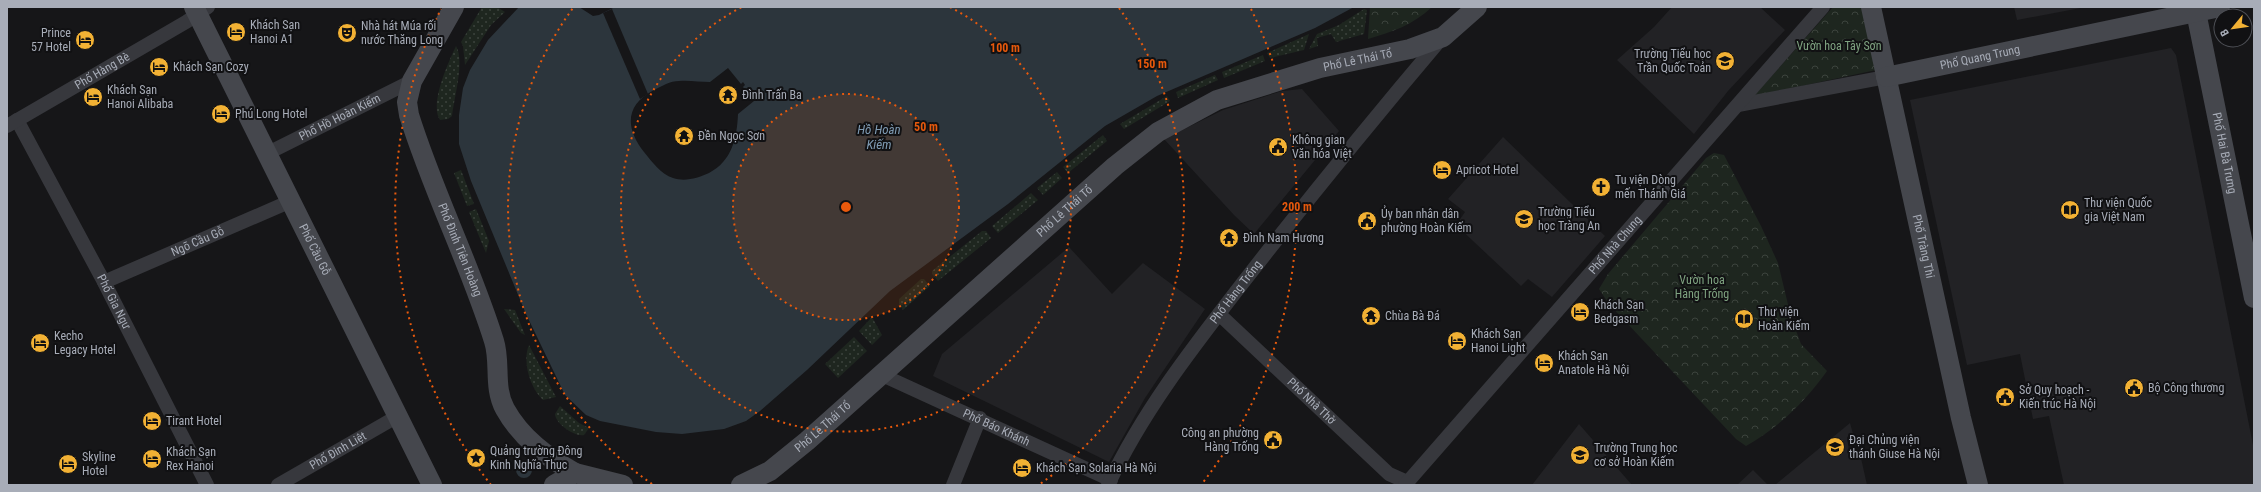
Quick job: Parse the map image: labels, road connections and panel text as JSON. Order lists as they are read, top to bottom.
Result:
{
  "streets": {
    "main road": [
      "Phố Quang Trung",
      "Phố Lê Thái Tổ",
      "Phố Hai Bà Trưng",
      "Phố Tràng Thi",
      "Phố Cầu Gỗ",
      "Phố Đinh Tiên Hoàng"
    ],
    "street": [
      "Phố Hàng Bè",
      "Phố Hồ Hoàn Kiếm",
      "Ngõ Cầu Gỗ",
      "Phố Nhà Chung",
      "Phố Hàng Trống",
      "Phố Gia Ngư",
      "Phố Nhà Thờ",
      "Phố Báo Khánh",
      "Phố Đinh Liệt"
    ]
  },
  "crossings": [
    ["Phố Quang Trung", "Phố Hai Bà Trưng"],
    ["Phố Quang Trung", "Phố Nhà Chung"],
    ["Phố Quang Trung", "Phố Tràng Thi"],
    ["Phố Lê Thái Tổ", "Phố Hàng Trống"],
    ["Phố Lê Thái Tổ", "Phố Báo Khánh"],
    ["Phố Hàng Bè", "Phố Cầu Gỗ"],
    ["Phố Hàng Bè", "Phố Gia Ngư"],
    ["Phố Hồ Hoàn Kiếm", "Phố Cầu Gỗ"],
    ["Phố Hồ Hoàn Kiếm", "Phố Đinh Tiên Hoàng"],
    ["Ngõ Cầu Gỗ", "Phố Cầu Gỗ"],
    ["Ngõ Cầu Gỗ", "Phố Gia Ngư"],
    ["Phố Nhà Chung", "Phố Nhà Thờ"],
    ["Phố Cầu Gỗ", "Phố Đinh Liệt"],
    ["Phố Hàng Trống", "Phố Nhà Thờ"],
    ["Phố Hàng Trống", "Phố Báo Khánh"]
  ],
  "water": ["Hồ Hoàn Kiếm"],
  "parks": ["Vườn hoa Tây Sơn", "Vườn hoa Hàng Trống"],
  "places": {
    "hotel": [
      "Khách Sạn Hanoi A1",
      "Prince 57 Hotel",
      "Khách Sạn Cozy",
      "Khách Sạn Hanoi Alibaba",
      "Phú Long Hotel",
      "Apricot Hotel",
      "Khách Sạn Bedgasm",
      "Khách Sạn Hanoi Light",
      "Kecho Legacy Hotel",
      "Khách Sạn Anatole Hà Nội",
      "Tirant Hotel",
      "Khách Sạn Rex Hanoi",
      "Skyline Hotel",
      "Khách Sạn Solaria Hà Nội"
    ],
    "theatre": ["Nhà hát Múa rối nước Thăng Long"],
    "school or university": [
      "Trường Tiểu học Trần Quốc Toản",
      "Trường Tiểu học Tràng An",
      "Đại Chủng viện thánh Giuse Hà Nội",
      "Trường Trung học cơ sở Hoàn Kiếm"
    ],
    "temple": [
      "Đình Trấn Ba",
      "Đền Ngọc Sơn",
      "Đình Nam Hương",
      "Chùa Bà Đá"
    ],
    "public building": [
      "Không gian Văn hóa Việt",
      "Ủy ban nhân dân phường Hoàn Kiếm",
      "Bộ Công thương",
      "Sở Quy hoạch - Kiến trúc Hà Nội",
      "Công an phường Hàng Trống"
    ],
    "church": ["Tu viện Dòng mến Thánh Giá"],
    "library": ["Thư viện Quốc gia Việt Nam", "Thư viện Hoàn Kiếm"],
    "place": ["Quảng trường Đông Kinh Nghĩa Thục"]
  },
  "north": "bottom left",
  "rings": [
    "100 m",
    "150 m",
    "50 m",
    "200 m"
  ]
}
